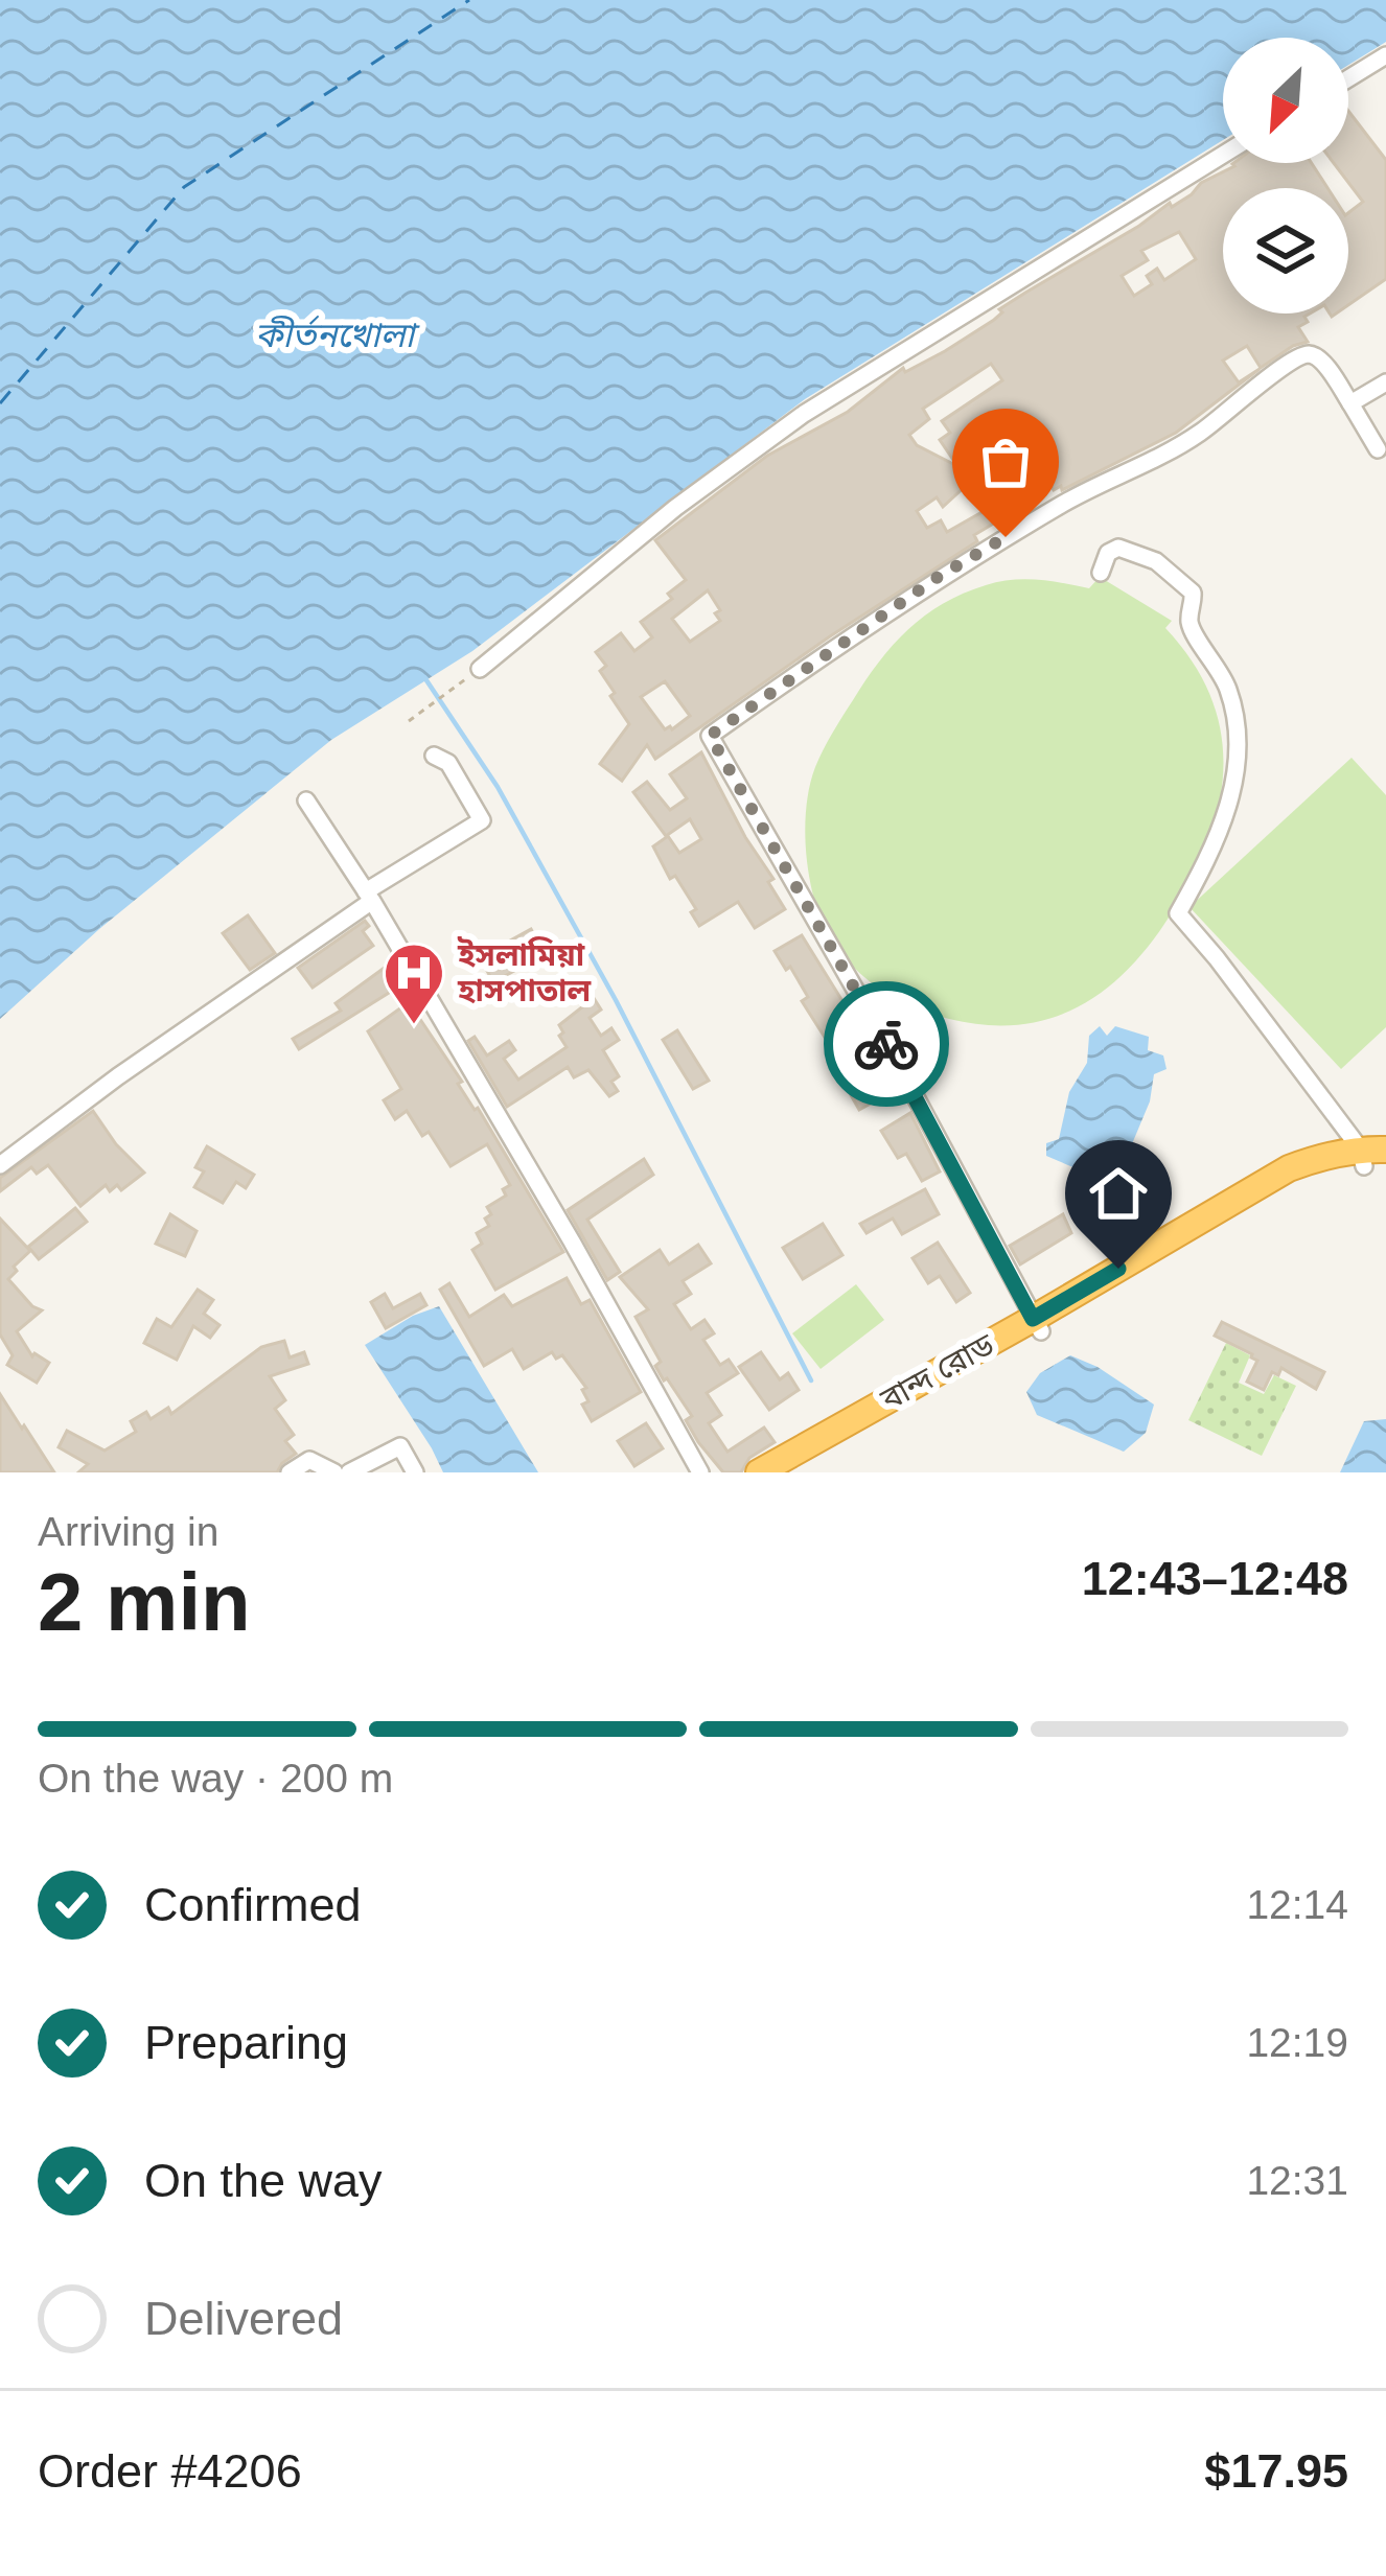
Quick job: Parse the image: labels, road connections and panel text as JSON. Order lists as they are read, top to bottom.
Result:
{
  "streets": {
    "highway": ["বান্দ রোড"]
  },
  "water": ["কীর্তনখোলা"],
  "places": {
    "hospital": ["ইসলামিয়া হাসপাতাল"]
  },
  "north": "bottom left",
  "page": {
    "heading": ["2 min", "Arriving in", "12:43–12:48"],
    "panel": ["Order #4206", "$17.95"],
    "bar": "On the way · 200 m",
    "list": [
      ["Confirmed", "12:14"],
      ["Preparing", "12:19"],
      ["On the way", "12:31"],
      "Delivered"
    ]
  }
}
